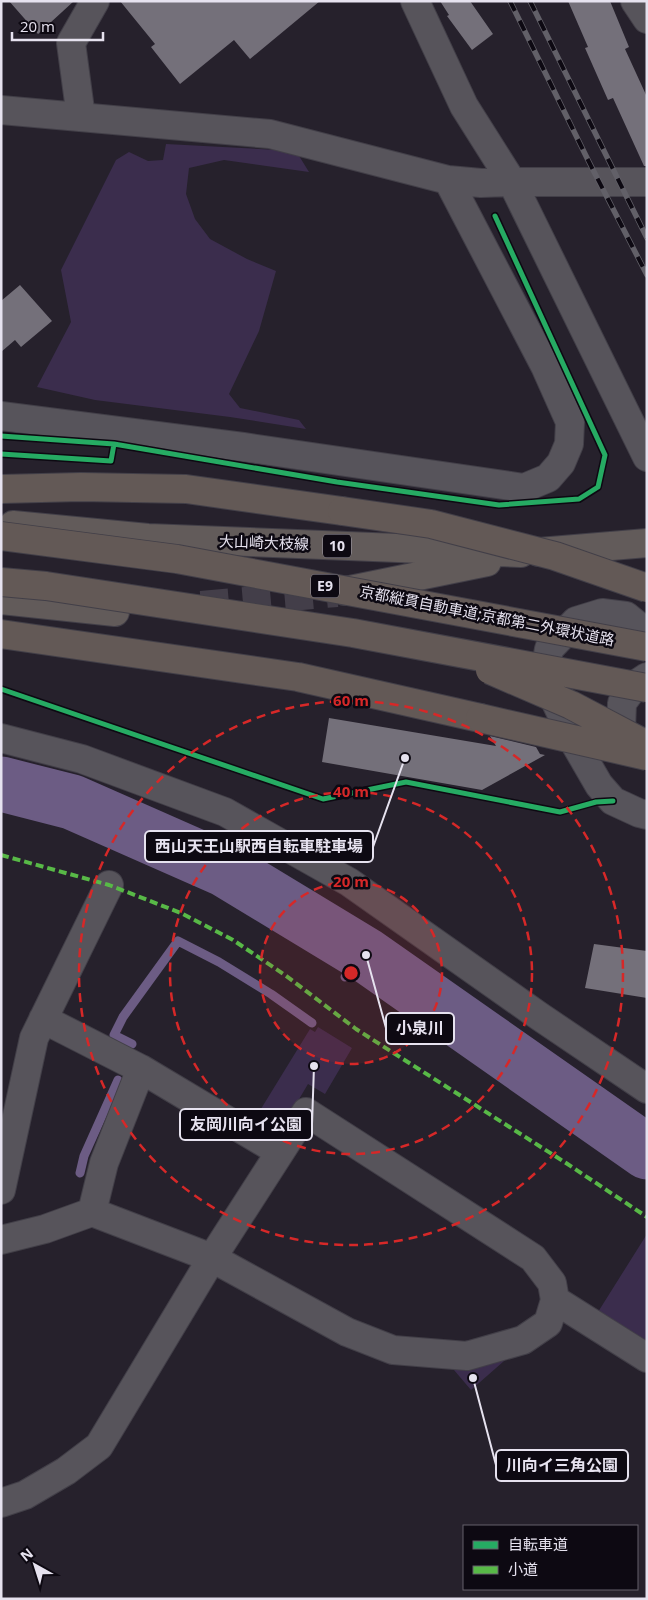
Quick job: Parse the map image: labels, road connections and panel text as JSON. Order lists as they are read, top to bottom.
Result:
{
  "streets": {
    "highway": ["E9", "京都縦貫自動車道;京都第二外環状道路"],
    "main road": ["大山崎大枝線", "10"]
  },
  "places": [
    "西山天王山駅西自転車駐車場",
    "小泉川",
    "友岡川向イ公園",
    "川向イ三角公園"
  ],
  "legend": ["自転車道", "小道"],
  "scale_bar": "20 m",
  "north": "top left",
  "rings": ["60 m", "40 m", "20 m"]
}
